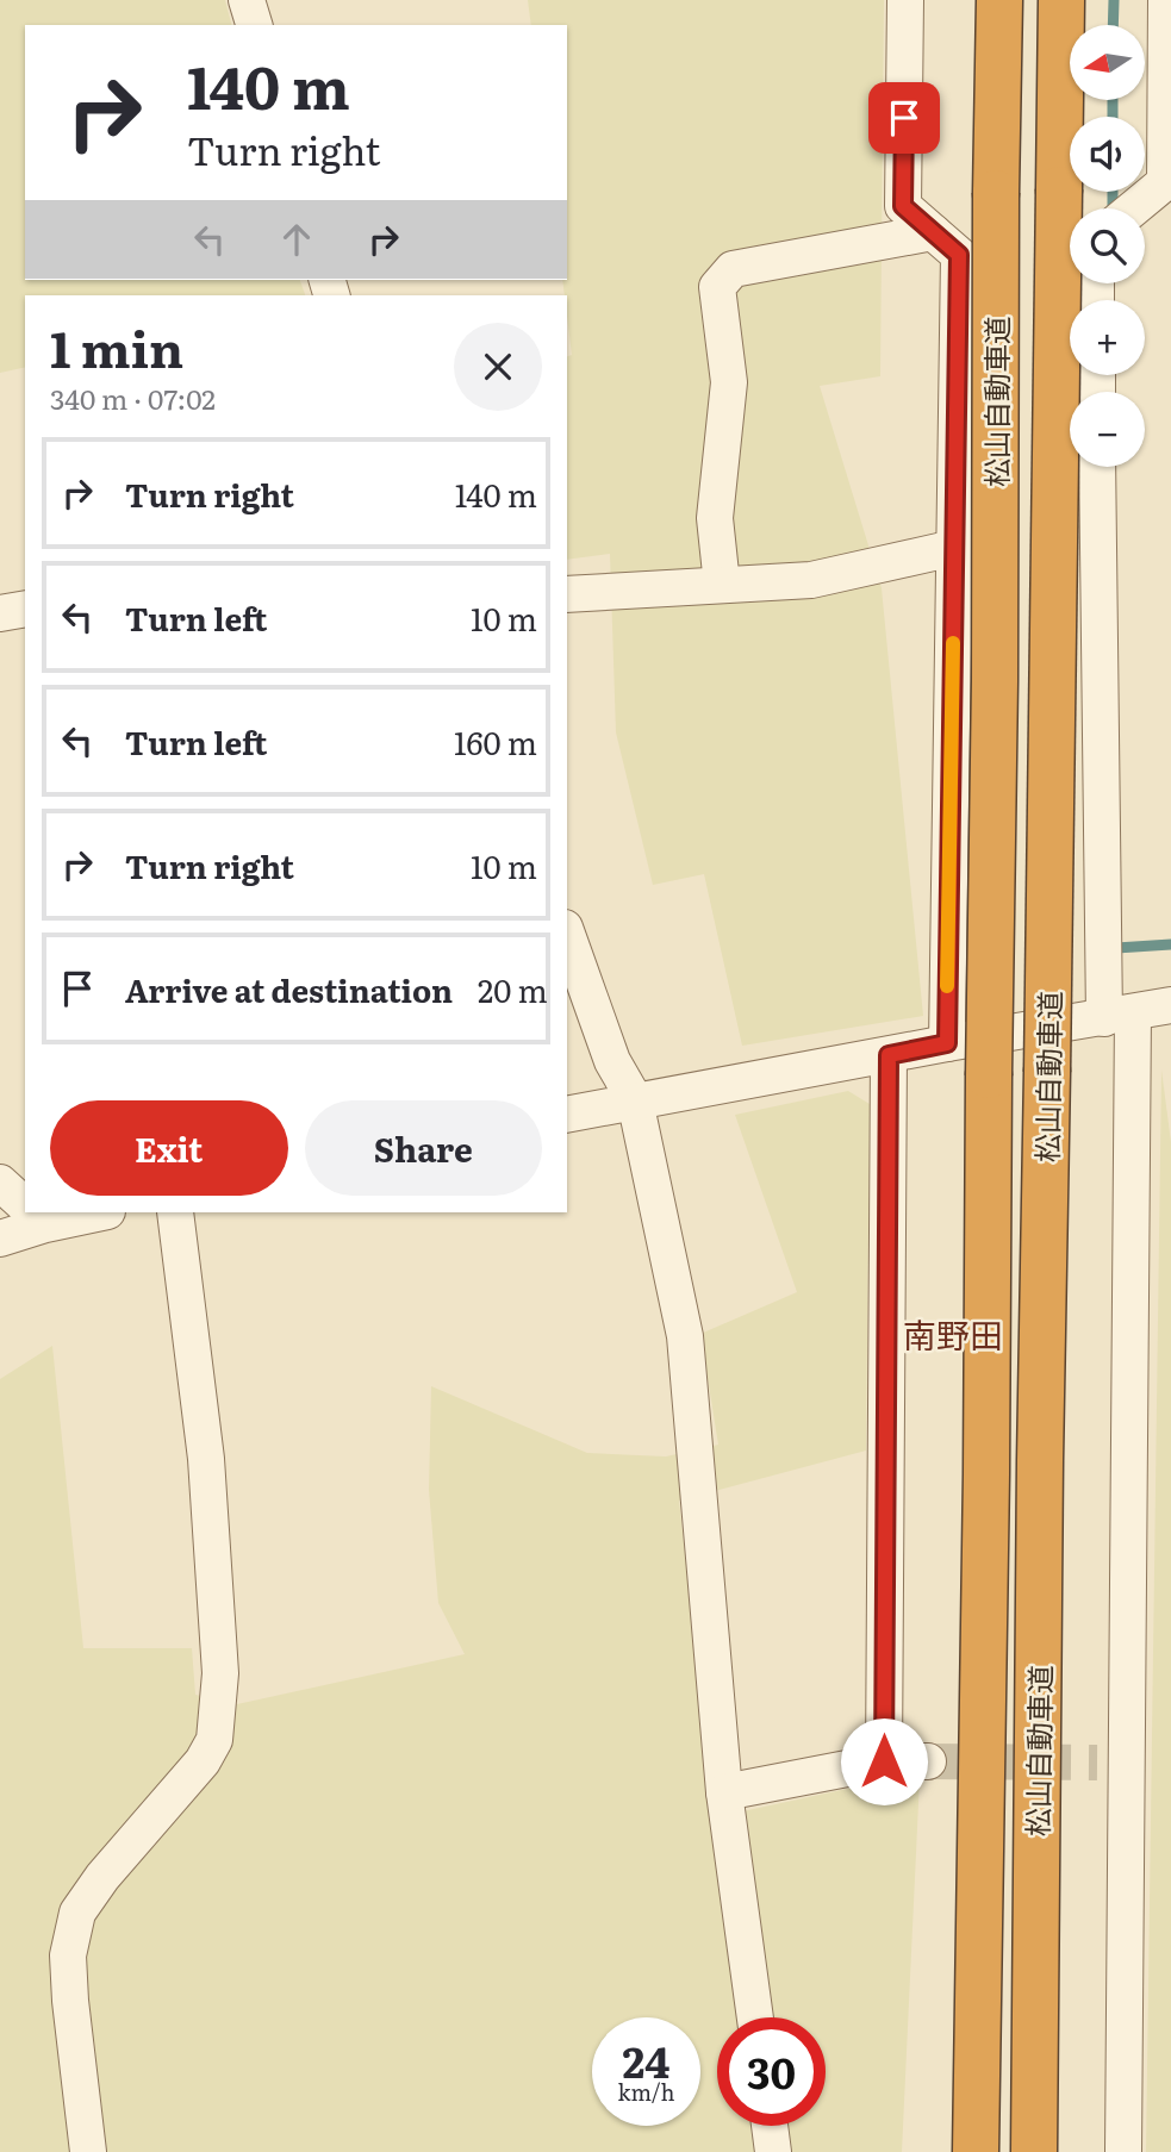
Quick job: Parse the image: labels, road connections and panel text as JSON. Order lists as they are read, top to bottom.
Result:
{
  "streets": {
    "highway": ["松山自動車道"]
  },
  "districts": ["南野田"],
  "north": "left",
  "page": {
    "map_buttons": ["+", "−"],
    "turn": ["140 m", "Turn right"],
    "heading": ["1 min", "340 m · 07:02"],
    "list": [
      {
        "name": "Turn right",
        "value": "140 m"
      },
      {
        "name": "Turn left",
        "value": "10 m"
      },
      {
        "name": "Turn left",
        "value": "160 m"
      },
      {
        "name": "Turn right",
        "value": "10 m"
      },
      {
        "name": "Arrive at destination",
        "value": "20 m"
      }
    ],
    "buttons": ["Exit", "Share"],
    "speed": "24 km/h",
    "limit": "30"
  }
}
